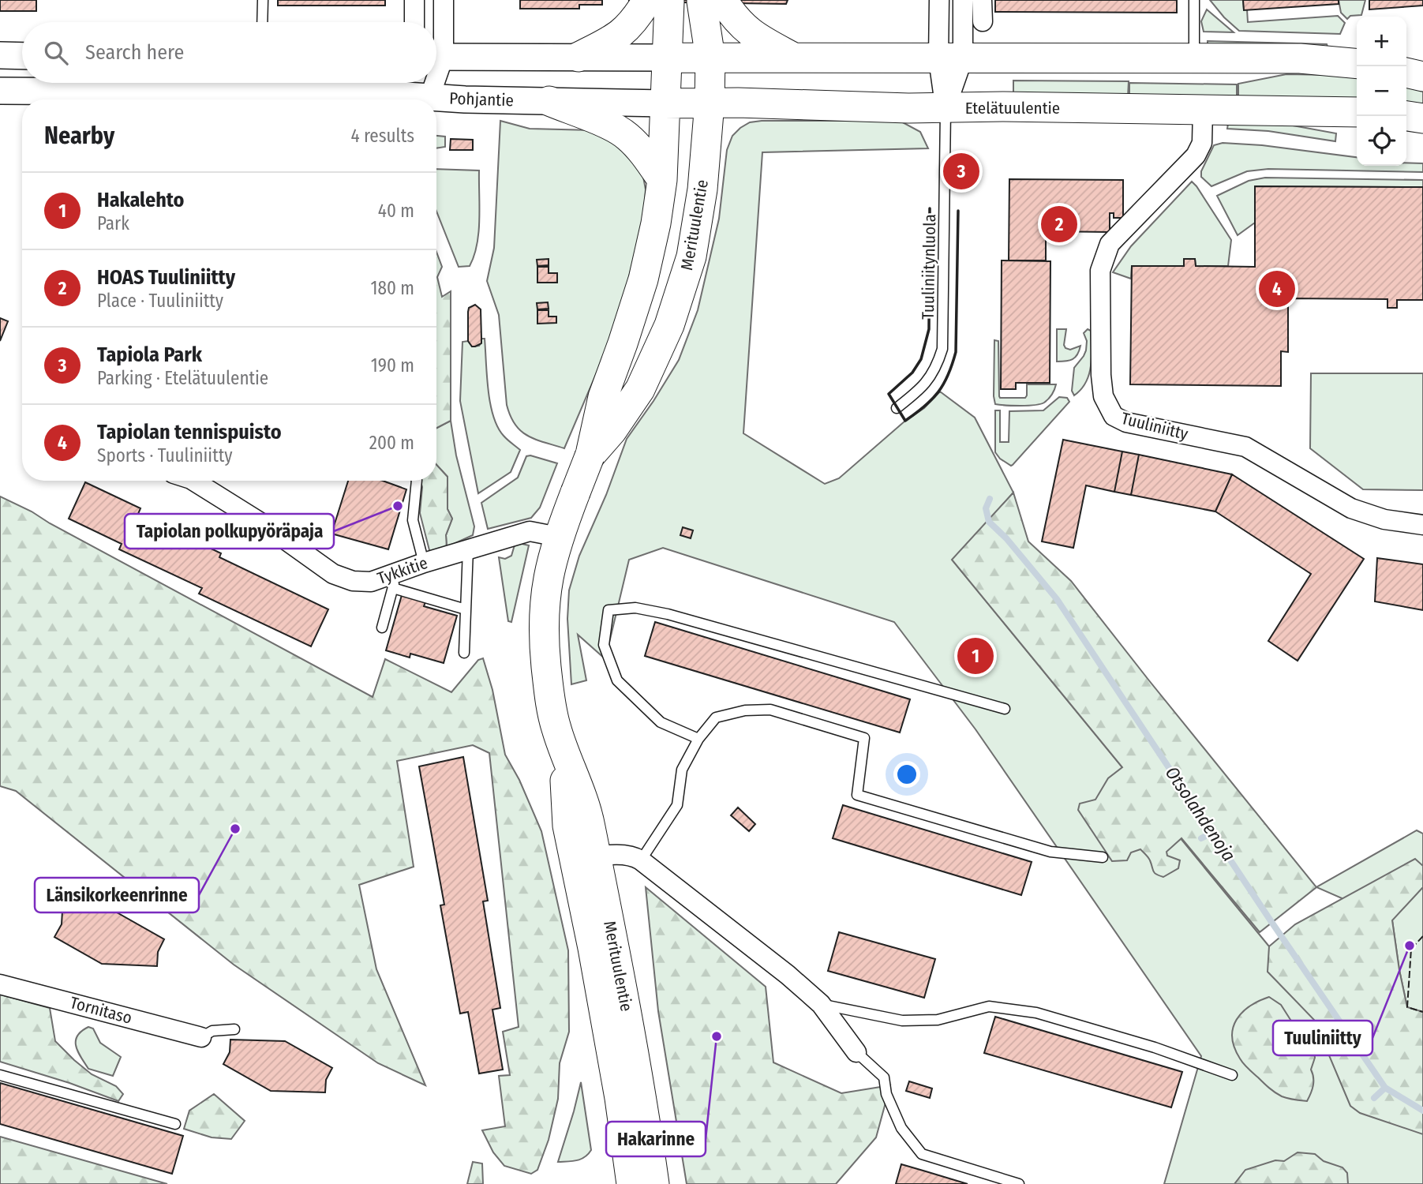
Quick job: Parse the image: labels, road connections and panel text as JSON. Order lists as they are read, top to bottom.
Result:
{
  "streets": {
    "main road": ["Pohjantie", "Etelätuulentie", "Merituulentie"],
    "street": ["Tuuliniitty", "Tykkitie", "Tornitaso"],
    "lane": ["Tuuliniitynluola"]
  },
  "crossings": [
    ["Pohjantie", "Etelätuulentie"],
    ["Pohjantie", "Merituulentie"],
    ["Etelätuulentie", "Merituulentie"],
    ["Etelätuulentie", "Tuuliniitynluola"],
    ["Etelätuulentie", "Tuuliniitty"],
    ["Merituulentie", "Tykkitie"]
  ],
  "water": ["Otsolahdenoja"],
  "places": [
    "Tapiolan polkupyöräpaja",
    "Länsikorkeenrinne",
    "Tuuliniitty",
    "Hakarinne"
  ],
  "page": {
    "map_buttons": ["+", "−"],
    "search": "Search here",
    "heading": ["Nearby", "4 results"],
    "pins": [
      "3",
      "2",
      "4",
      "1"
    ],
    "list": [
      {
        "mark": "1",
        "name": "Hakalehto",
        "note": "Park",
        "value": "40 m"
      },
      {
        "mark": "2",
        "name": "HOAS Tuuliniitty",
        "note": "Place · Tuuliniitty",
        "value": "180 m"
      },
      {
        "mark": "3",
        "name": "Tapiola Park",
        "note": "Parking · Etelätuulentie",
        "value": "190 m"
      },
      {
        "mark": "4",
        "name": "Tapiolan tennispuisto",
        "note": "Sports · Tuuliniitty",
        "value": "200 m"
      }
    ]
  }
}
